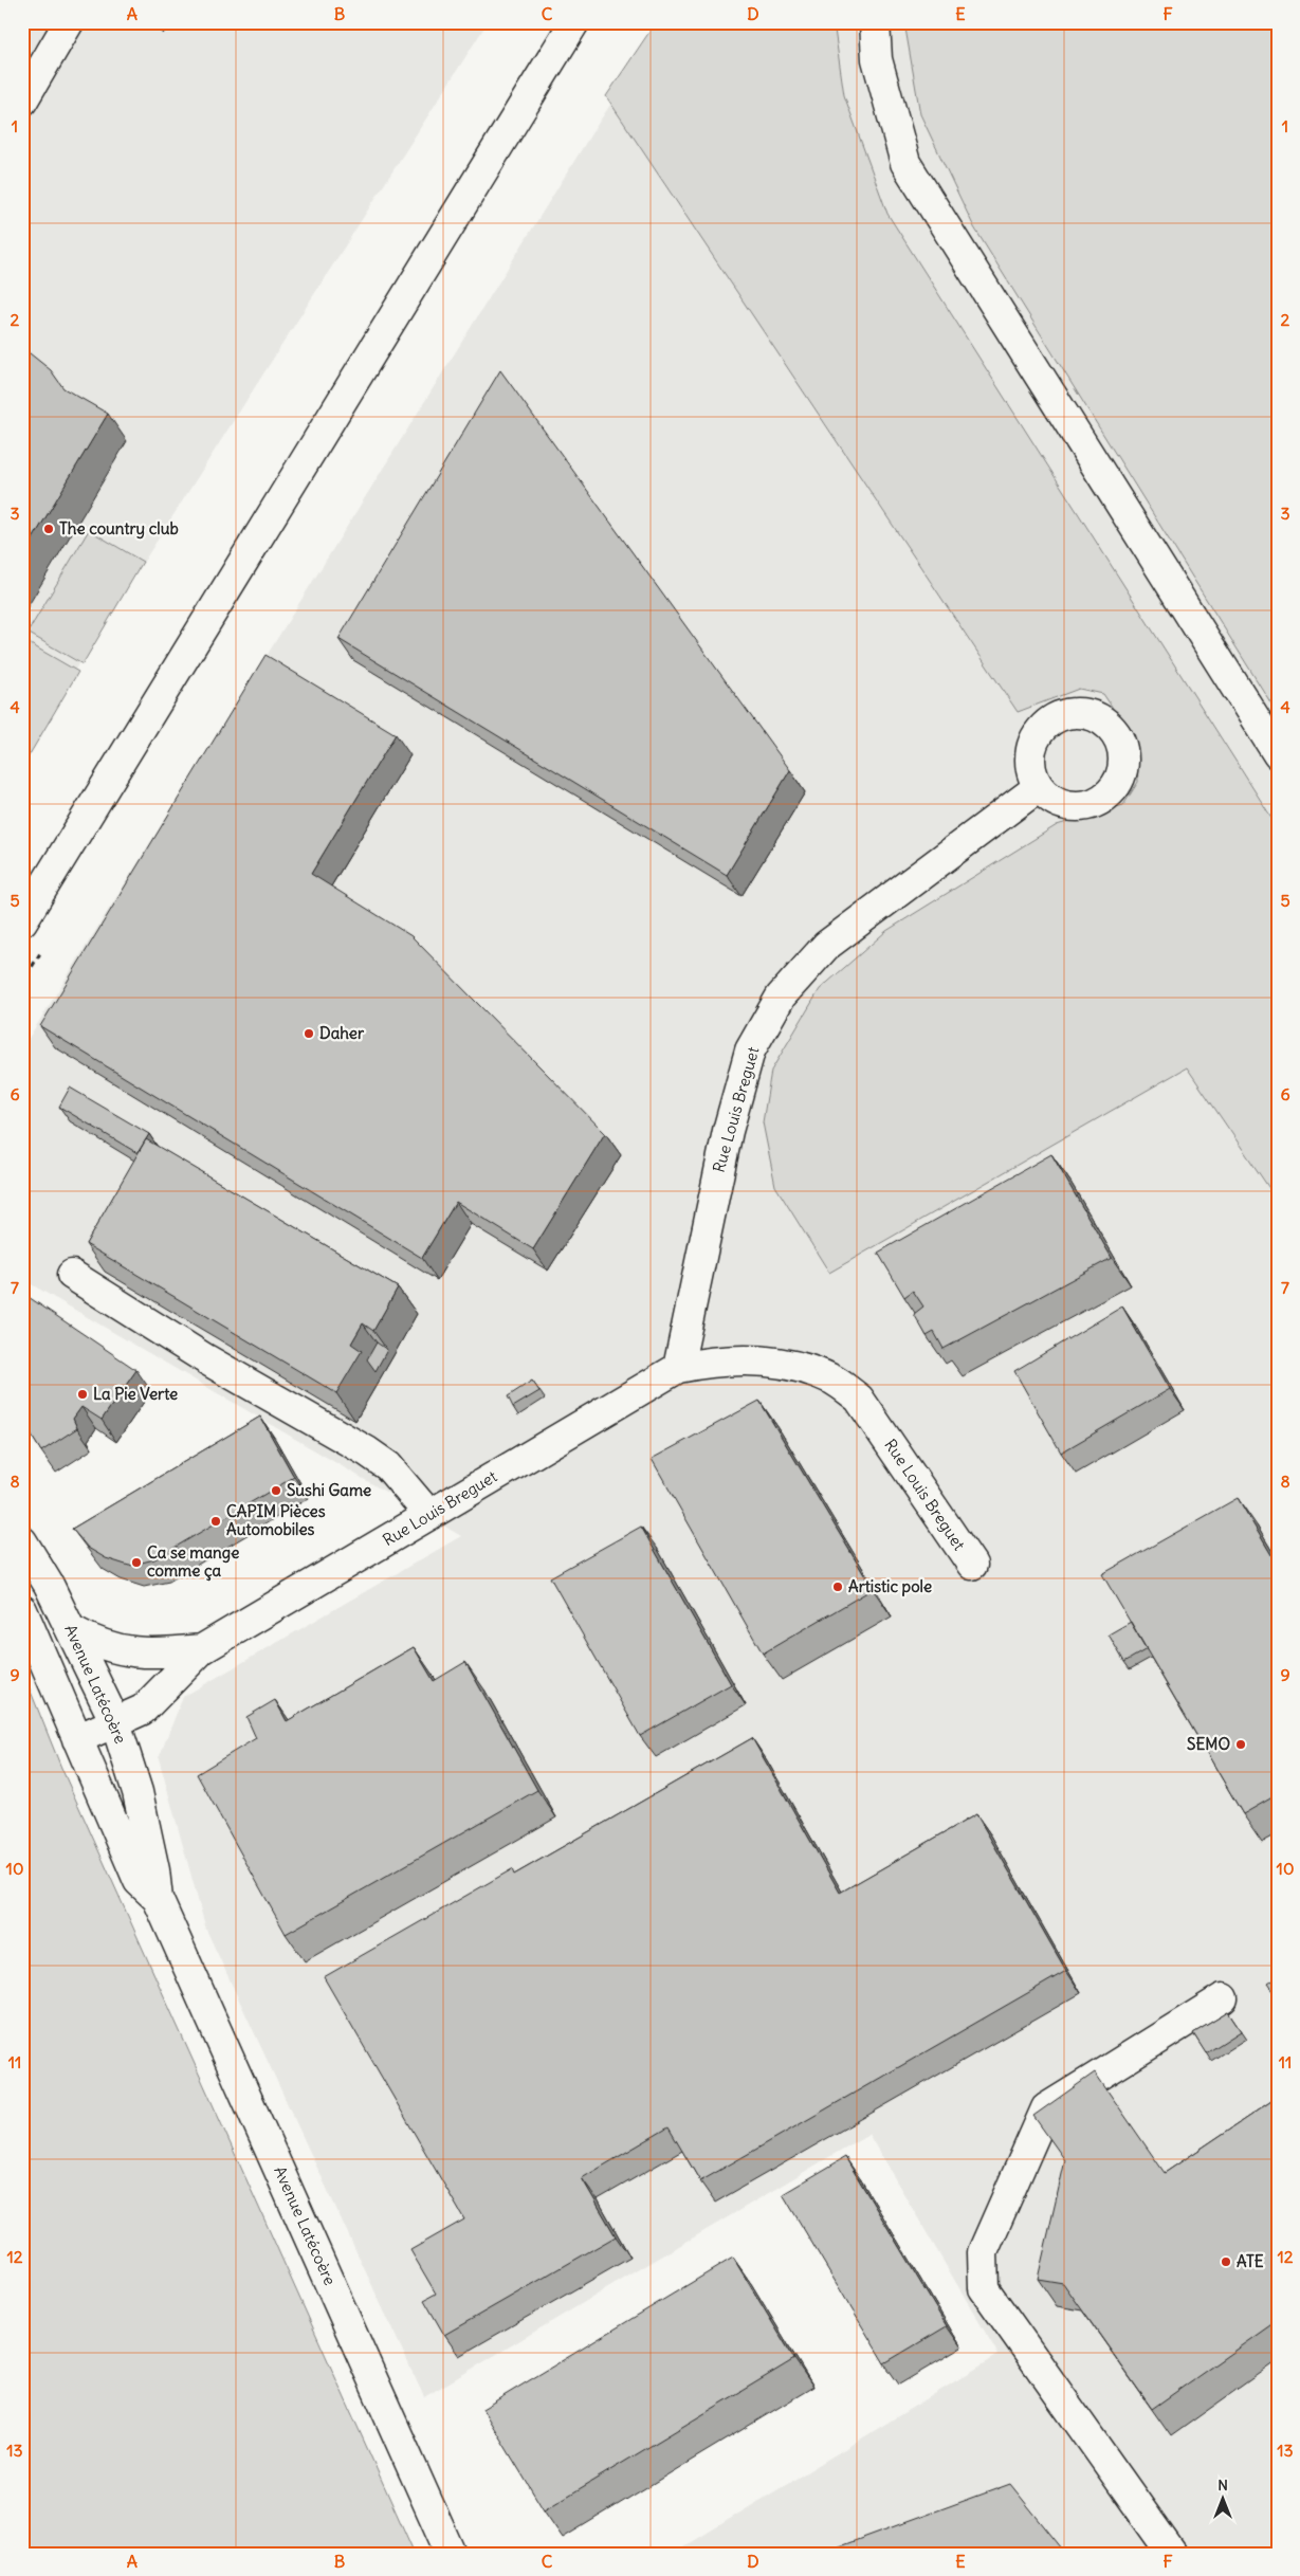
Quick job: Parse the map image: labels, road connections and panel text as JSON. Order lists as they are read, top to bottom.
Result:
{
  "streets": {
    "street": ["Rue Louis Breguet", "Avenue Latécoère"]
  },
  "crossings": [
    ["Rue Louis Breguet", "Avenue Latécoère"]
  ],
  "places": [
    "The country club",
    "Daher",
    "La Pie Verte",
    "Sushi Game",
    "CAPIM Pièces Automobiles",
    "Ca se mange comme ça",
    "Artistic pole",
    "SEMO",
    "ATE"
  ],
  "north": "top",
  "grid": {
    "columns": [
      "A",
      "B",
      "C",
      "D",
      "E",
      "F"
    ],
    "rows": [
      "1",
      "2",
      "3",
      "4",
      "5",
      "6",
      "7",
      "8",
      "9",
      "10",
      "11",
      "12",
      "13"
    ]
  }
}
